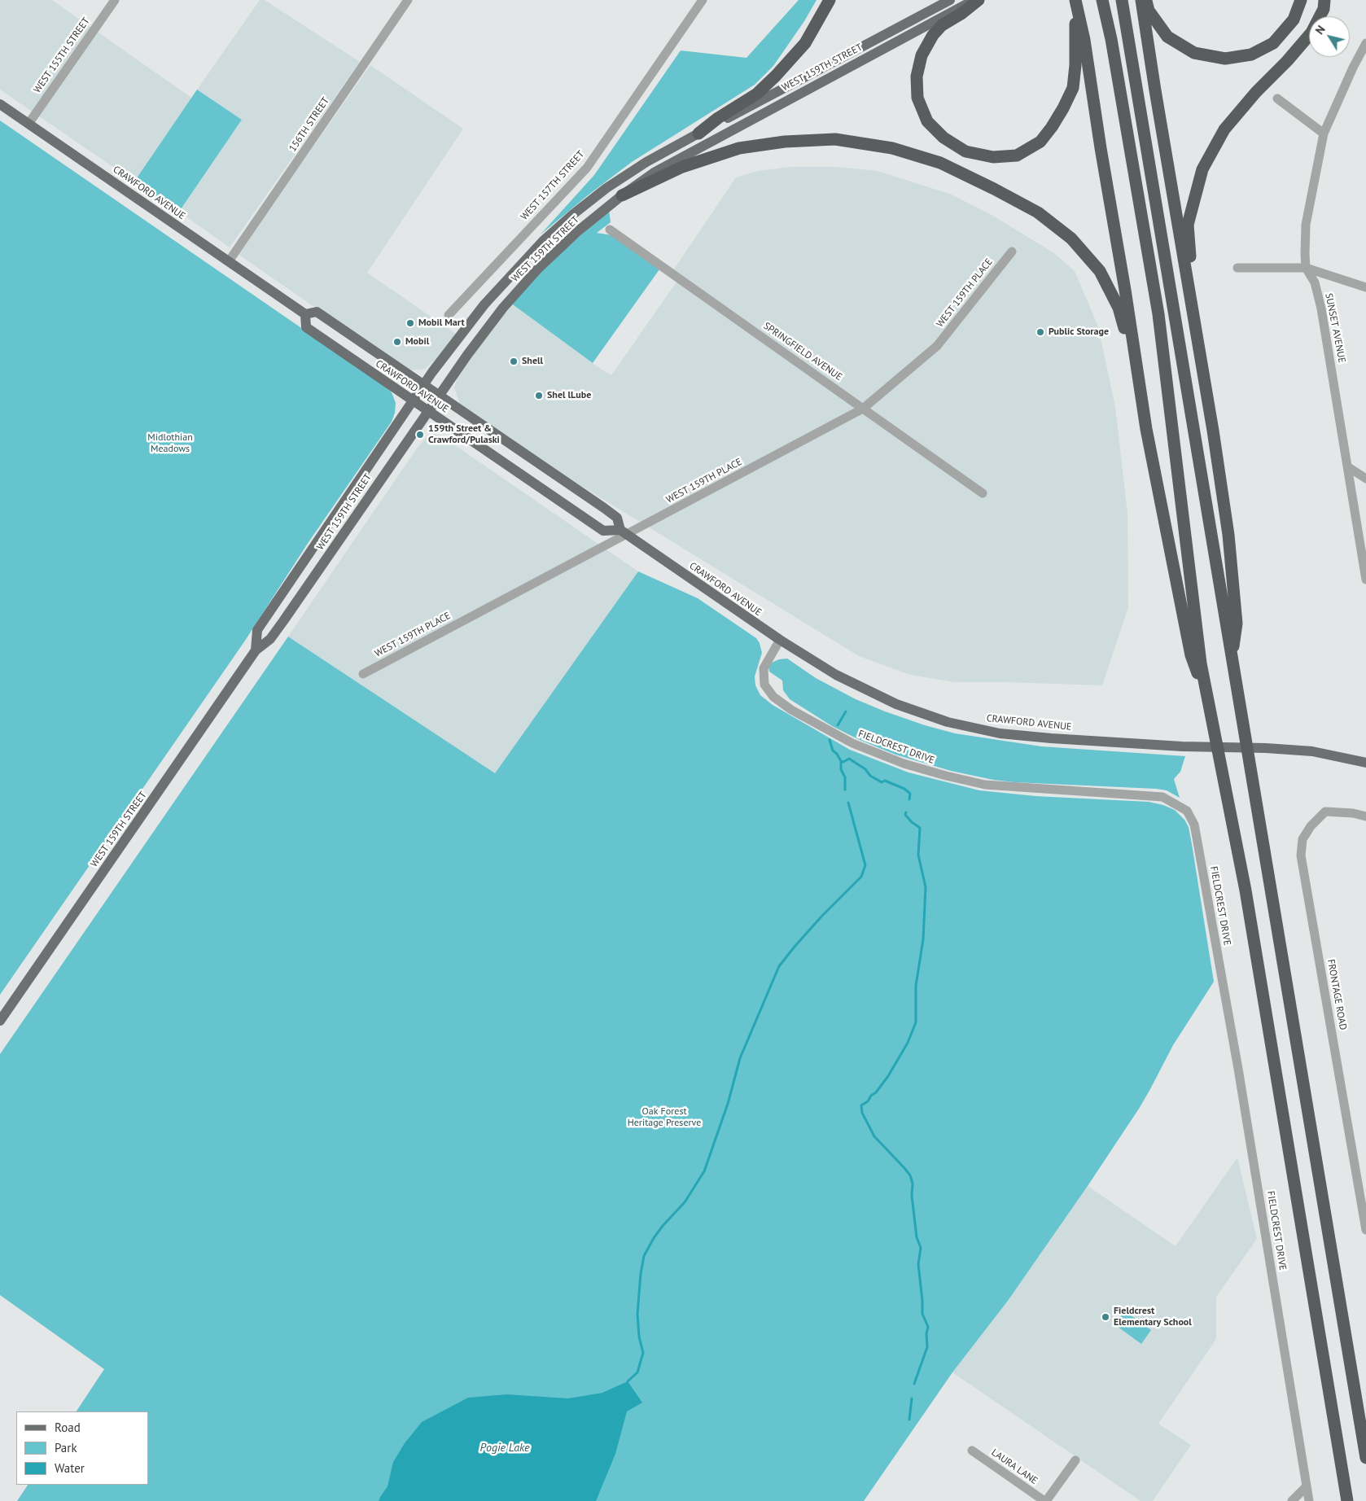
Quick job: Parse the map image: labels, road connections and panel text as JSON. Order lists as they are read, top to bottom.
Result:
{
  "streets": {
    "main road": ["WEST 159TH STREET", "CRAWFORD AVENUE"],
    "street": [
      "WEST 155TH STREET",
      "156TH STREET",
      "WEST 157TH STREET",
      "WEST 159TH PLACE",
      "SUNSET AVENUE",
      "SPRINGFIELD AVENUE",
      "FIELDCREST DRIVE",
      "FRONTAGE ROAD",
      "LAURA LANE"
    ]
  },
  "crossings": [
    ["WEST 155TH STREET", "CRAWFORD AVENUE"],
    ["WEST 159TH STREET", "CRAWFORD AVENUE"],
    ["156TH STREET", "CRAWFORD AVENUE"],
    ["CRAWFORD AVENUE", "WEST 159TH PLACE"],
    ["CRAWFORD AVENUE", "FIELDCREST DRIVE"],
    ["WEST 159TH PLACE", "SPRINGFIELD AVENUE"]
  ],
  "water": ["Pogie Lake"],
  "parks": ["Midlothian Meadows", "Oak Forest Heritage Preserve"],
  "places": [
    "Mobil Mart",
    "Public Storage",
    "Mobil",
    "Shell",
    "Shel lLube",
    "159th Street & Crawford/Pulaski",
    "Fieldcrest Elementary School"
  ],
  "legend": ["Road", "Park", "Water"],
  "north": "top left"
}
